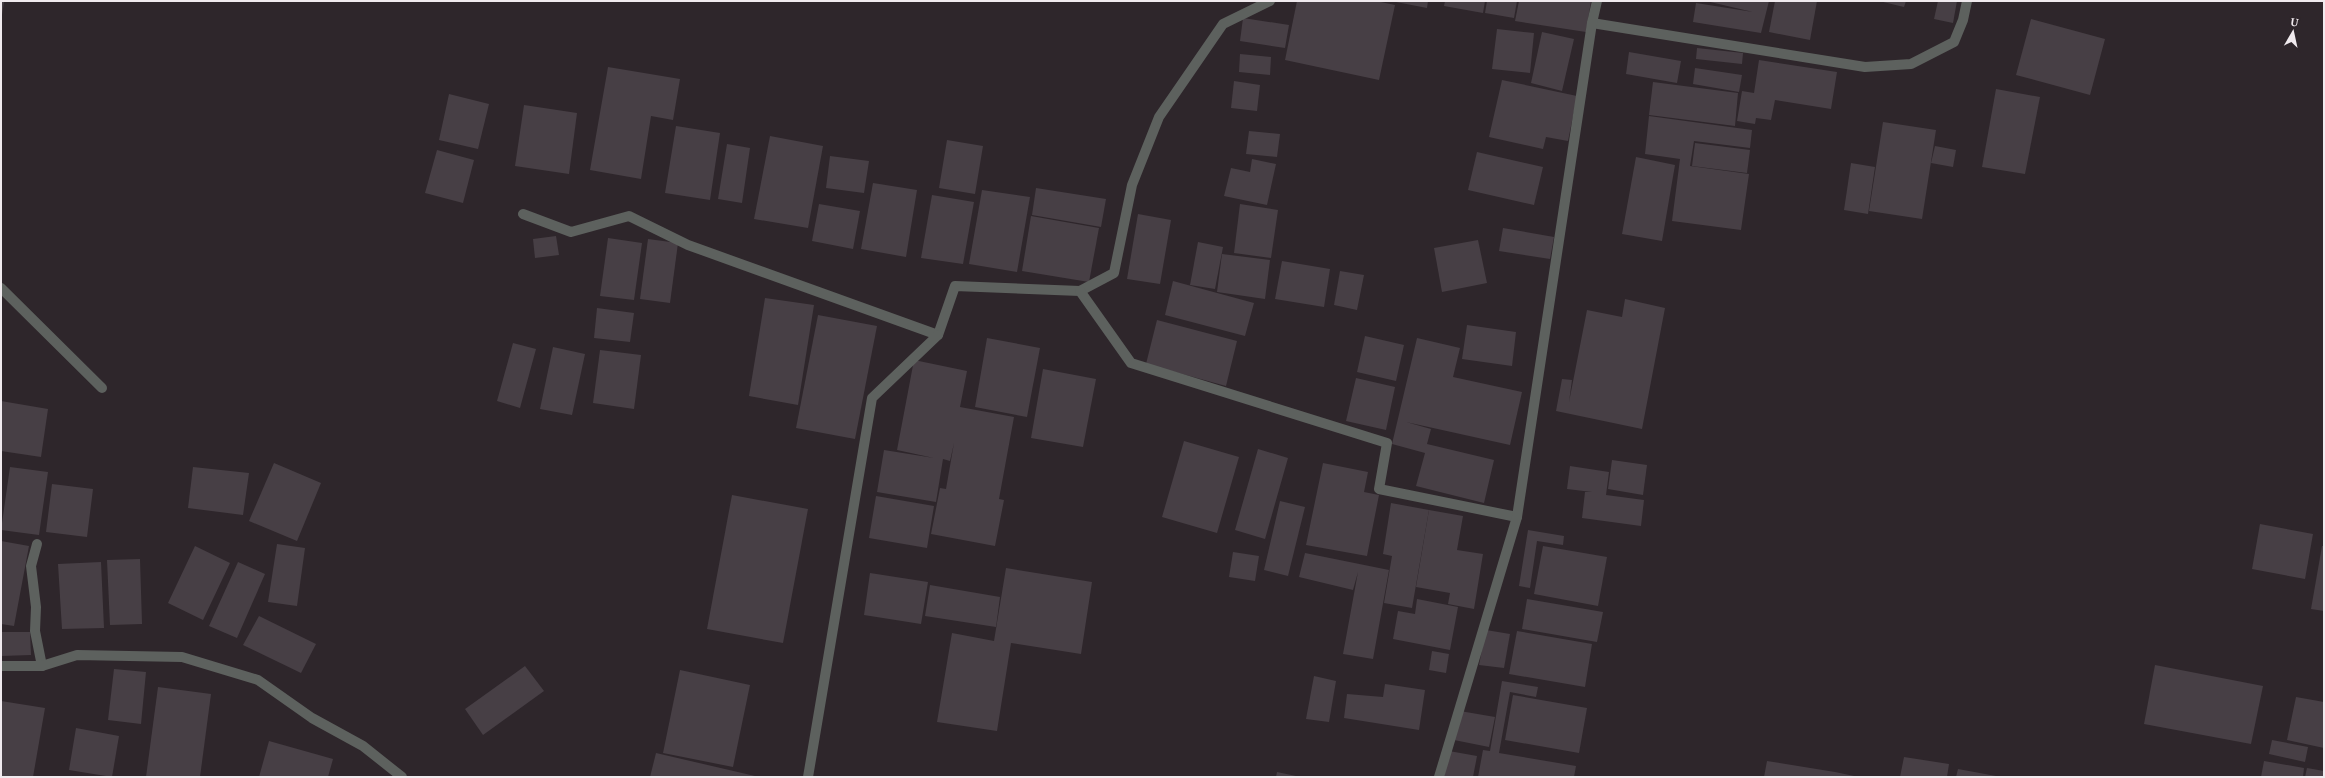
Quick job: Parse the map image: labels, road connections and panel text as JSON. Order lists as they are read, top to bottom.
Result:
{
  "north": "top"
}
